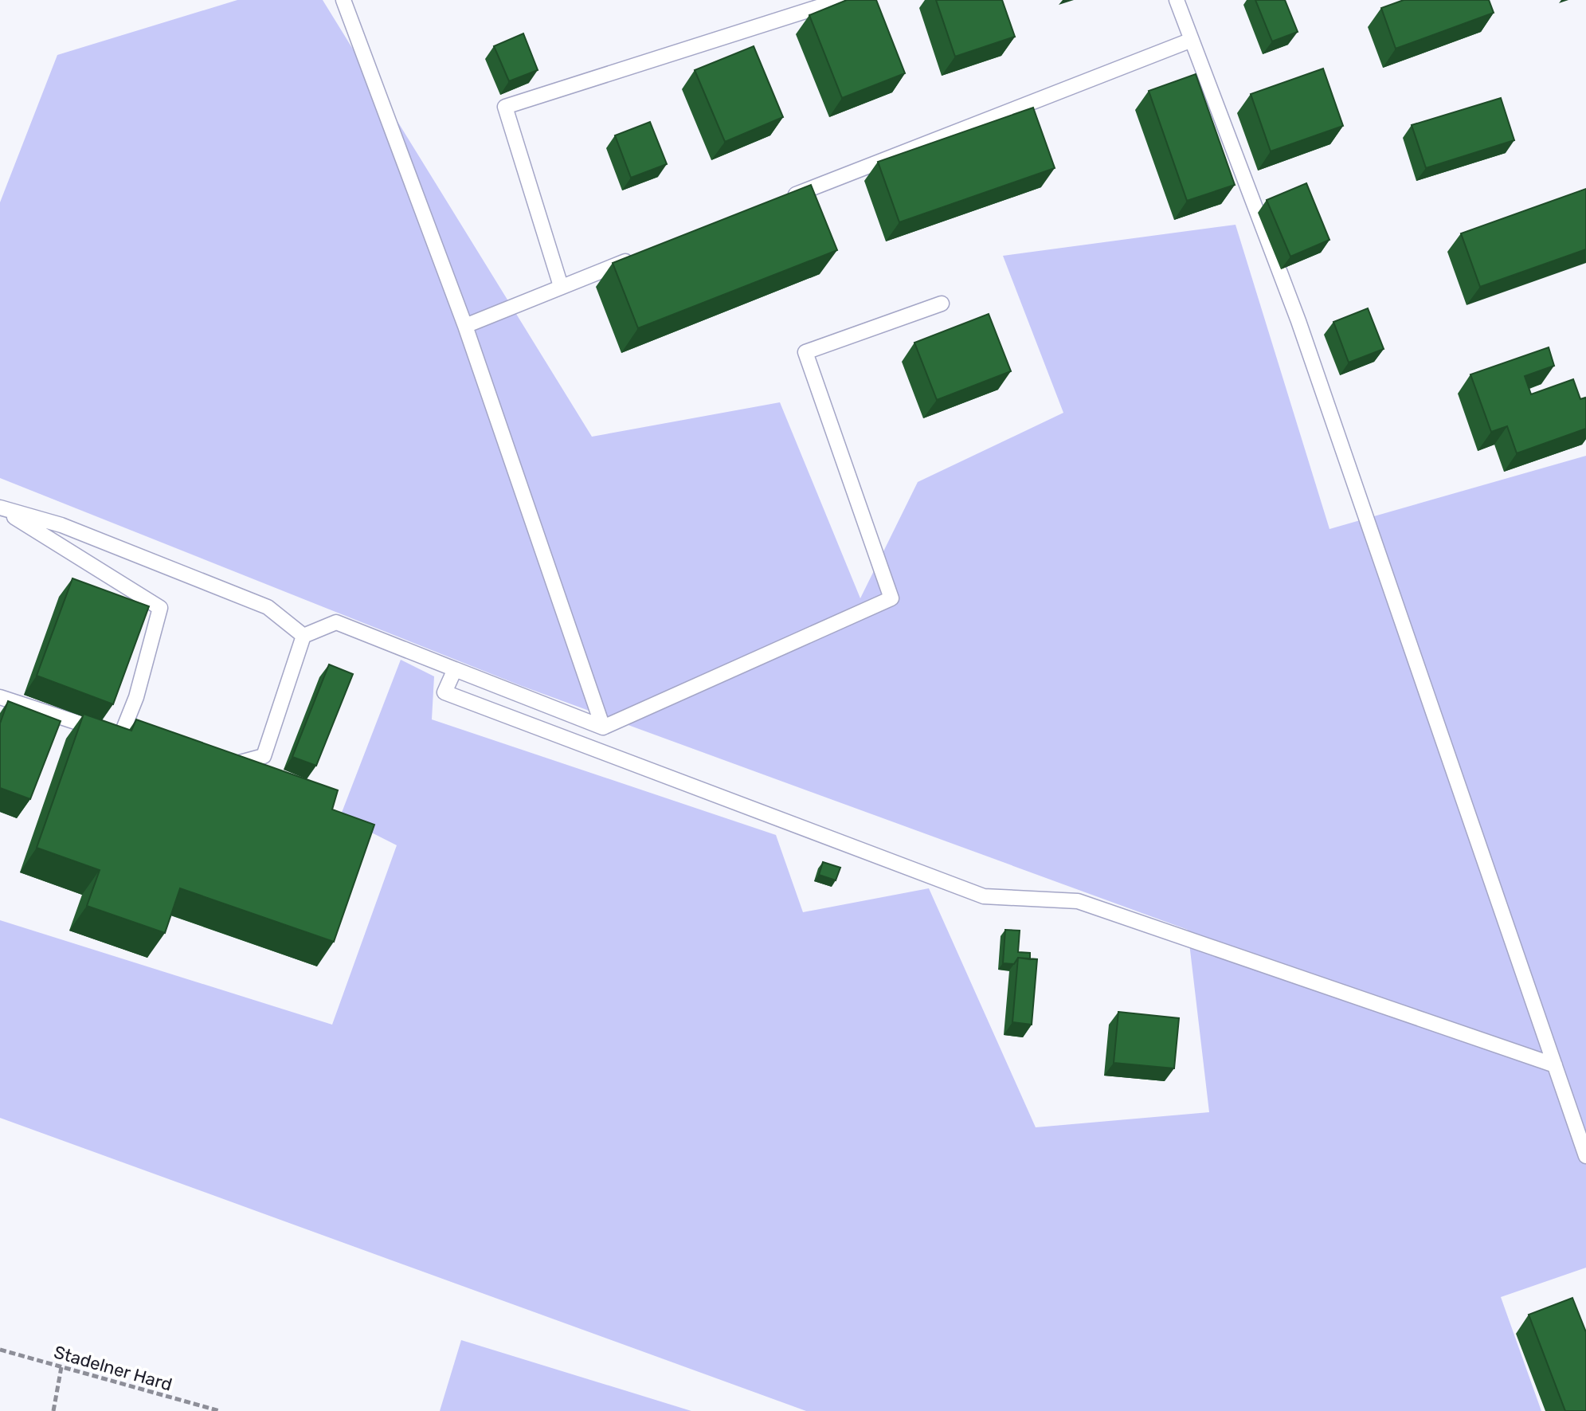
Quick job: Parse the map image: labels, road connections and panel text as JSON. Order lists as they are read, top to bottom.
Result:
{
  "streets": {
    "path": ["Stadelner Hard"]
  }
}
